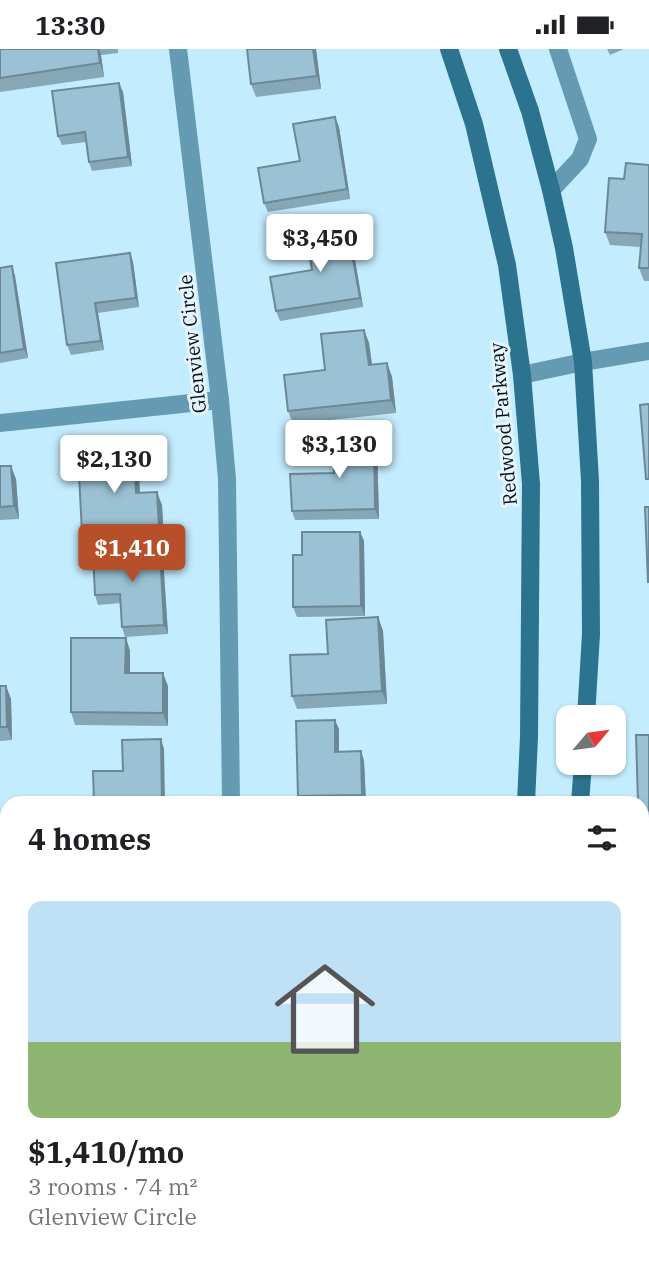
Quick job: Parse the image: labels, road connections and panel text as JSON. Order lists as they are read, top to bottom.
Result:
{
  "streets": {
    "main road": ["Redwood Parkway"],
    "street": ["Glenview Circle"]
  },
  "north": "top right",
  "page": {
    "status": "13:30",
    "price": [
      "$3,450",
      "$3,130",
      "$2,130",
      "$1,410"
    ],
    "heading": "4 homes",
    "list": [
      {
        "name": "$1,410/mo",
        "note": "3 rooms · 74 m² · Glenview Circle"
      }
    ]
  }
}
